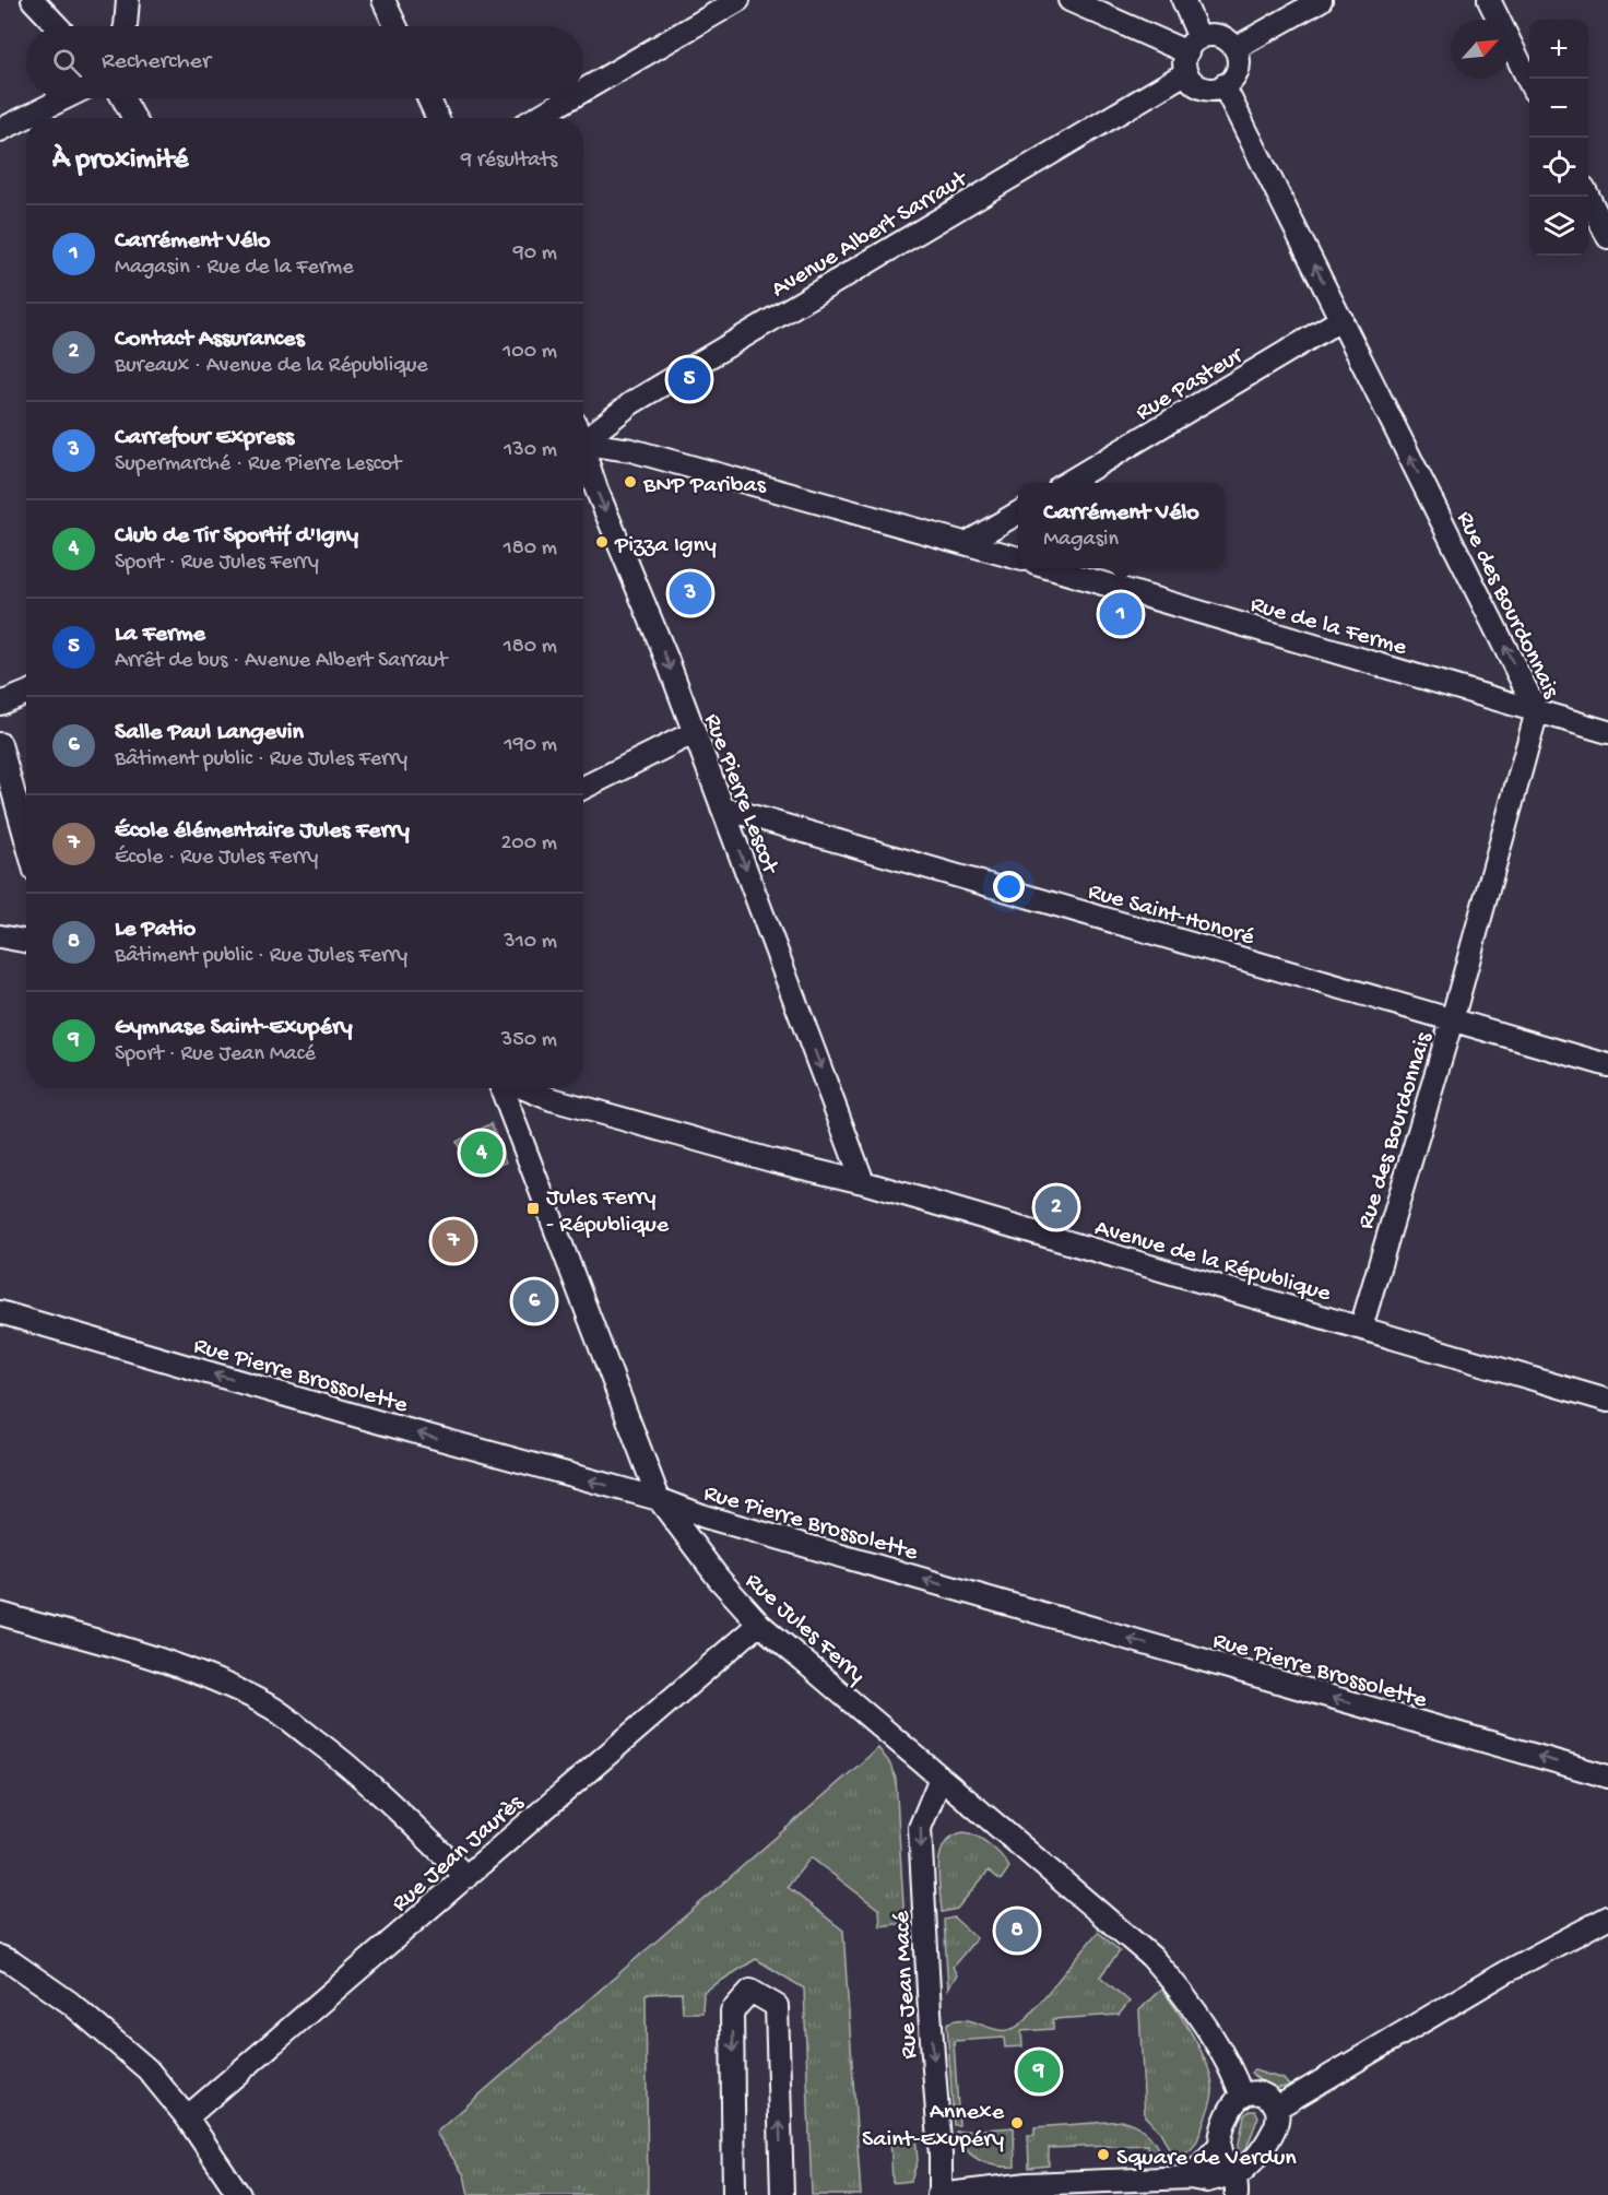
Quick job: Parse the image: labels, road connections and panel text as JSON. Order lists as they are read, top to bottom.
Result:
{
  "streets": {
    "street": [
      "Avenue Albert Sarraut",
      "Rue Pasteur",
      "Rue des Bourdonnais",
      "Rue de la Ferme",
      "Rue Pierre Lescot",
      "Rue Saint-Honoré",
      "Avenue de la République",
      "Rue Pierre Brossolette",
      "Rue Jules Ferry",
      "Rue Jean Jaurès",
      "Rue Jean Macé"
    ]
  },
  "crossings": [
    ["Avenue Albert Sarraut", "Rue des Bourdonnais"],
    ["Rue Pasteur", "Rue des Bourdonnais"],
    ["Rue des Bourdonnais", "Rue de la Ferme"],
    ["Rue des Bourdonnais", "Rue Saint-Honoré"],
    ["Rue des Bourdonnais", "Avenue de la République"],
    ["Rue Pierre Lescot", "Rue Saint-Honoré"],
    ["Rue Pierre Lescot", "Avenue de la République"],
    ["Rue Pierre Brossolette", "Rue Jules Ferry"],
    ["Rue Jules Ferry", "Rue Jean Jaurès"],
    ["Rue Jules Ferry", "Rue Jean Macé"]
  ],
  "one_way": [
    "Rue des Bourdonnais",
    "Rue Pierre Lescot",
    "Rue Pierre Brossolette",
    "Rue Jean Macé"
  ],
  "places": {
    "other": [
      "BNP Paribas",
      "Pizza Igny",
      "Annexe Saint-Exupéry",
      "Square de Verdun"
    ],
    "transit": ["Jules Ferry - République"]
  },
  "north": "top right",
  "page": {
    "map_buttons": ["+", "−"],
    "search": "Rechercher",
    "heading": ["À proximité", "9 résultats"],
    "list": [
      {
        "mark": "1",
        "name": "Carrément Vélo",
        "note": "Magasin · Rue de la Ferme",
        "value": "90 m"
      },
      {
        "mark": "2",
        "name": "Contact Assurances",
        "note": "Bureaux · Avenue de la République",
        "value": "100 m"
      },
      {
        "mark": "3",
        "name": "Carrefour Express",
        "note": "Supermarché · Rue Pierre Lescot",
        "value": "130 m"
      },
      {
        "mark": "4",
        "name": "Club de Tir Sportif d'Igny",
        "note": "Sport · Rue Jules Ferry",
        "value": "180 m"
      },
      {
        "mark": "5",
        "name": "La Ferme",
        "note": "Arrêt de bus · Avenue Albert Sarraut",
        "value": "180 m"
      },
      {
        "mark": "6",
        "name": "Salle Paul Langevin",
        "note": "Bâtiment public · Rue Jules Ferry",
        "value": "190 m"
      },
      {
        "mark": "7",
        "name": "École élémentaire Jules Ferry",
        "note": "École · Rue Jules Ferry",
        "value": "200 m"
      },
      {
        "mark": "8",
        "name": "Le Patio",
        "note": "Bâtiment public · Rue Jules Ferry",
        "value": "310 m"
      },
      {
        "mark": "9",
        "name": "Gymnase Saint-Exupéry",
        "note": "Sport · Rue Jean Macé",
        "value": "350 m"
      }
    ],
    "pins": [
      "5",
      "3",
      "1",
      "4",
      "2",
      "7",
      "6",
      "8",
      "9"
    ],
    "popup": ["Carrément Vélo", "Magasin"]
  }
}
